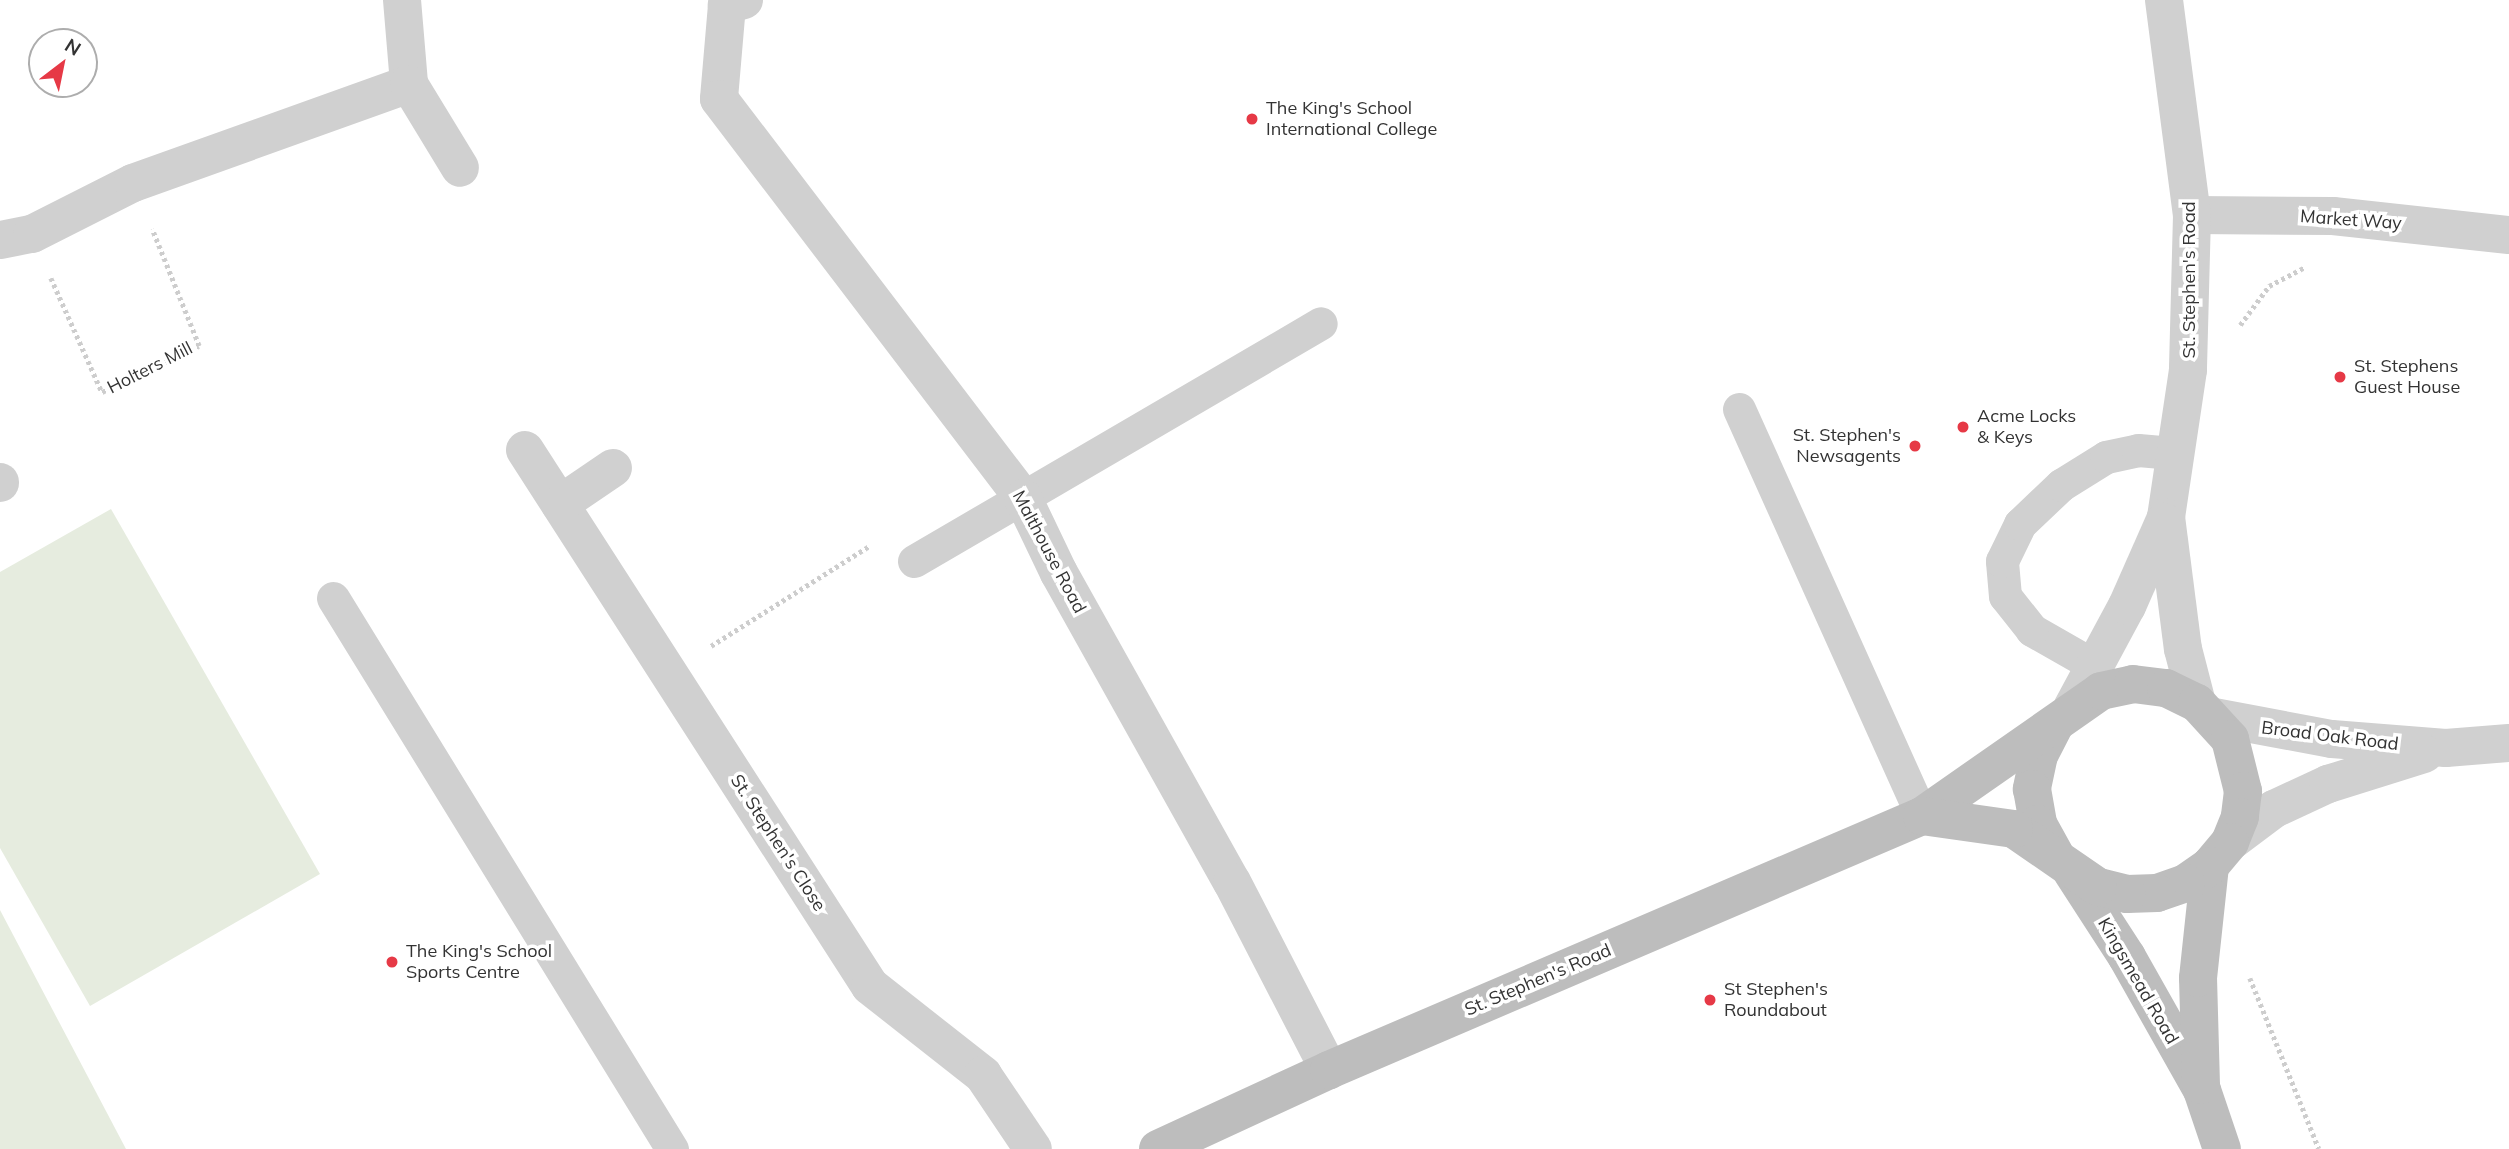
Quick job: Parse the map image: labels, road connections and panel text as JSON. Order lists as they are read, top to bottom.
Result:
{
  "streets": {
    "main road": ["St. Stephen's Road", "Kingsmead Road"],
    "street": [
      "Market Way",
      "Malthouse Road",
      "Broad Oak Road",
      "St. Stephen's Close"
    ],
    "path": ["Holters Mill"]
  },
  "crossings": [
    ["Market Way", "St. Stephen's Road"],
    ["St. Stephen's Road", "Malthouse Road"],
    ["St. Stephen's Road", "Broad Oak Road"],
    ["St. Stephen's Road", "Kingsmead Road"],
    ["Broad Oak Road", "Kingsmead Road"]
  ],
  "places": [
    "The King's School International College",
    "St. Stephens Guest House",
    "Acme Locks & Keys",
    "St. Stephen's Newsagents",
    "The King's School Sports Centre",
    "St Stephen's Roundabout"
  ],
  "north": "top right"
}
